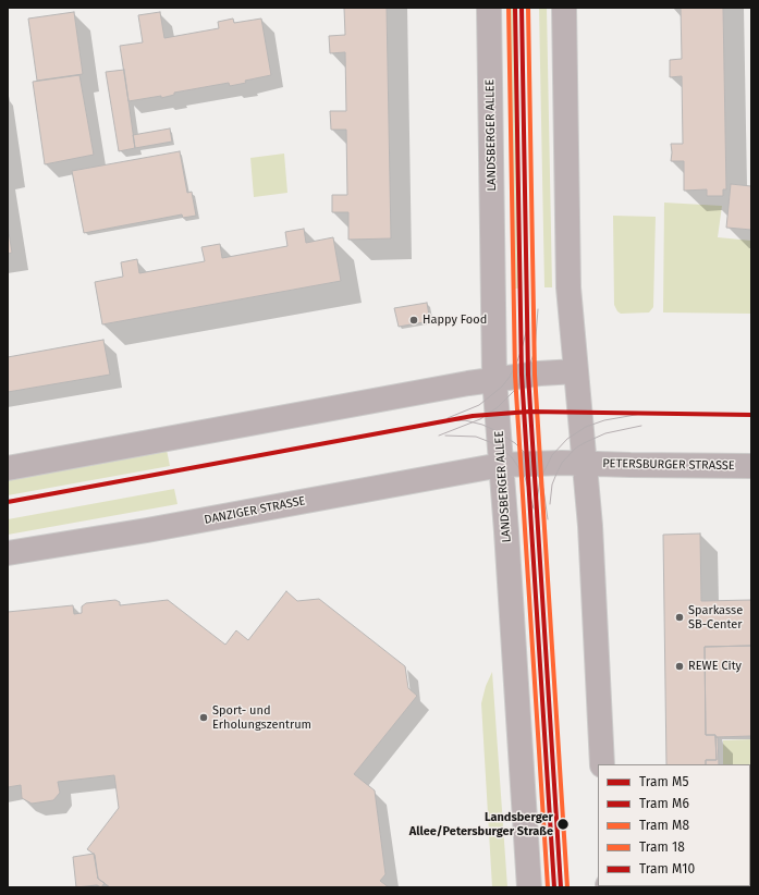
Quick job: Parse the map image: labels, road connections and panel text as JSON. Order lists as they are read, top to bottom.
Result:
{
  "streets": {
    "main road": ["LANDSBERGER ALLEE", "PETERSBURGER STRASSE", "DANZIGER STRASSE"]
  },
  "crossings": [
    ["LANDSBERGER ALLEE", "PETERSBURGER STRASSE"],
    ["LANDSBERGER ALLEE", "DANZIGER STRASSE"],
    ["PETERSBURGER STRASSE", "DANZIGER STRASSE"]
  ],
  "places": [
    "Happy Food",
    "Sparkasse SB-Center",
    "REWE City",
    "Sport- und Erholungszentrum",
    "Landsberger Allee/Petersburger Straße"
  ],
  "lines": [
    "tram line M5",
    "tram line M6",
    "tram line M8",
    "tram line 18",
    "tram line M10"
  ],
  "legend": [
    "Tram M5",
    "Tram M6",
    "Tram M8",
    "Tram 18",
    "Tram M10"
  ]
}
